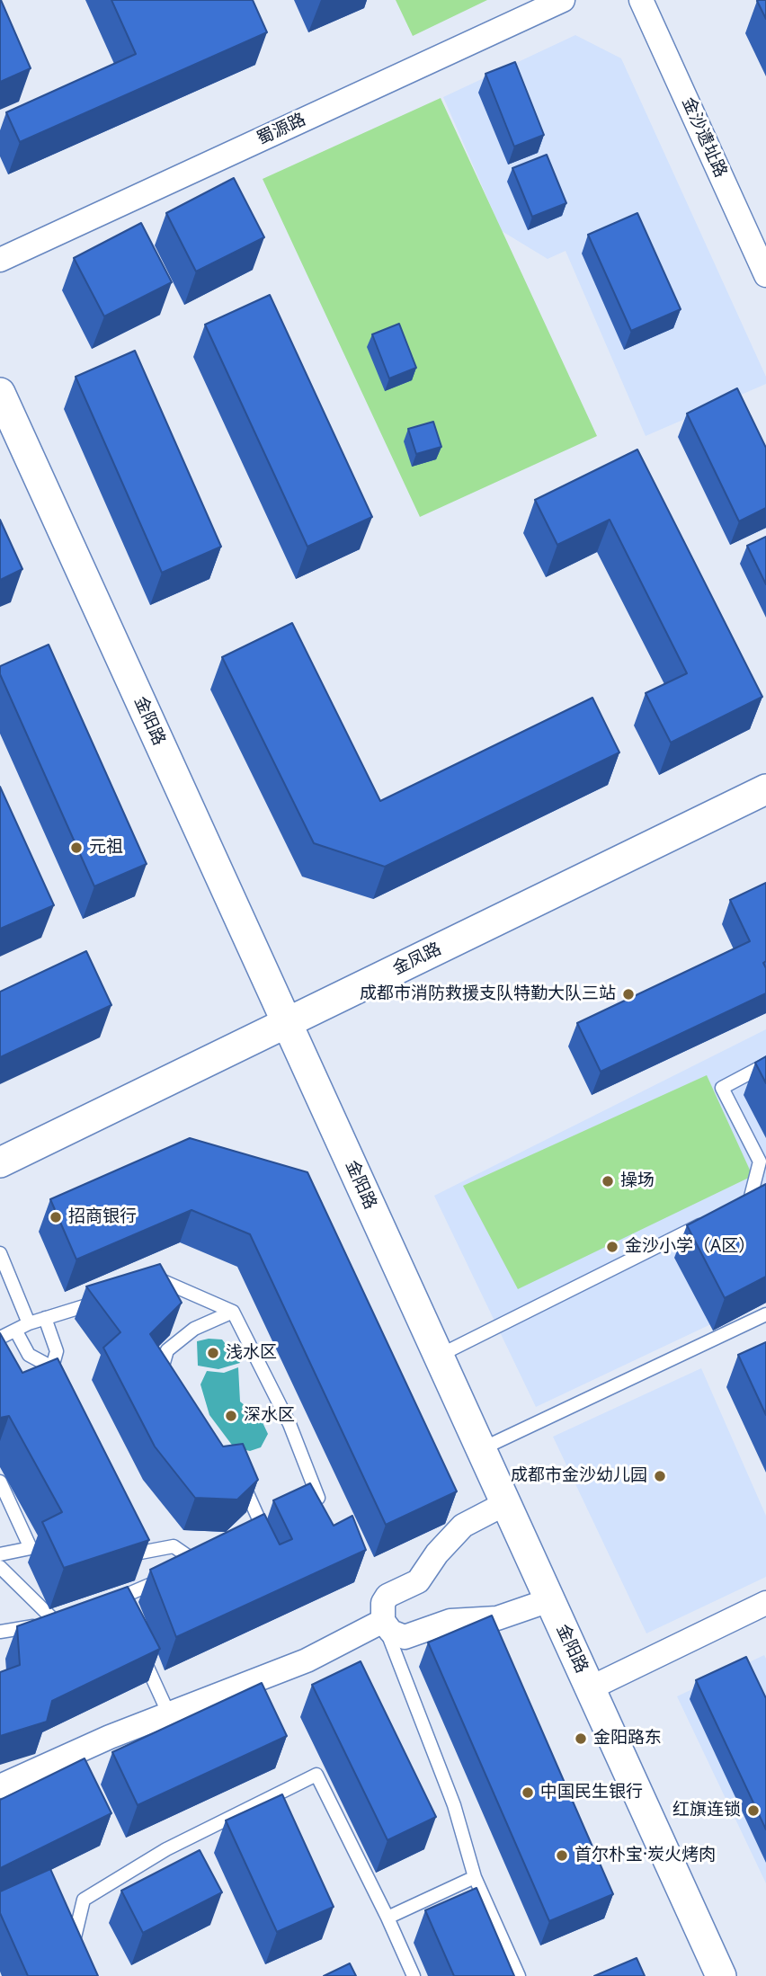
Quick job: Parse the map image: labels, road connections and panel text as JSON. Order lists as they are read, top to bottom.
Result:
{
  "streets": {
    "street": [
      "蜀源路",
      "金沙遗址路",
      "金阳路",
      "金凤路"
    ]
  },
  "crossings": [
    ["金阳路", "金凤路"]
  ],
  "places": [
    "元祖",
    "成都市消防救援支队特勤大队三站",
    "操场",
    "招商银行",
    "金沙小学（A区）",
    "浅水区",
    "深水区",
    "成都市金沙幼儿园",
    "金阳路东",
    "中国民生银行",
    "红旗连锁",
    "首尔朴宝·炭火烤肉"
  ]
}
